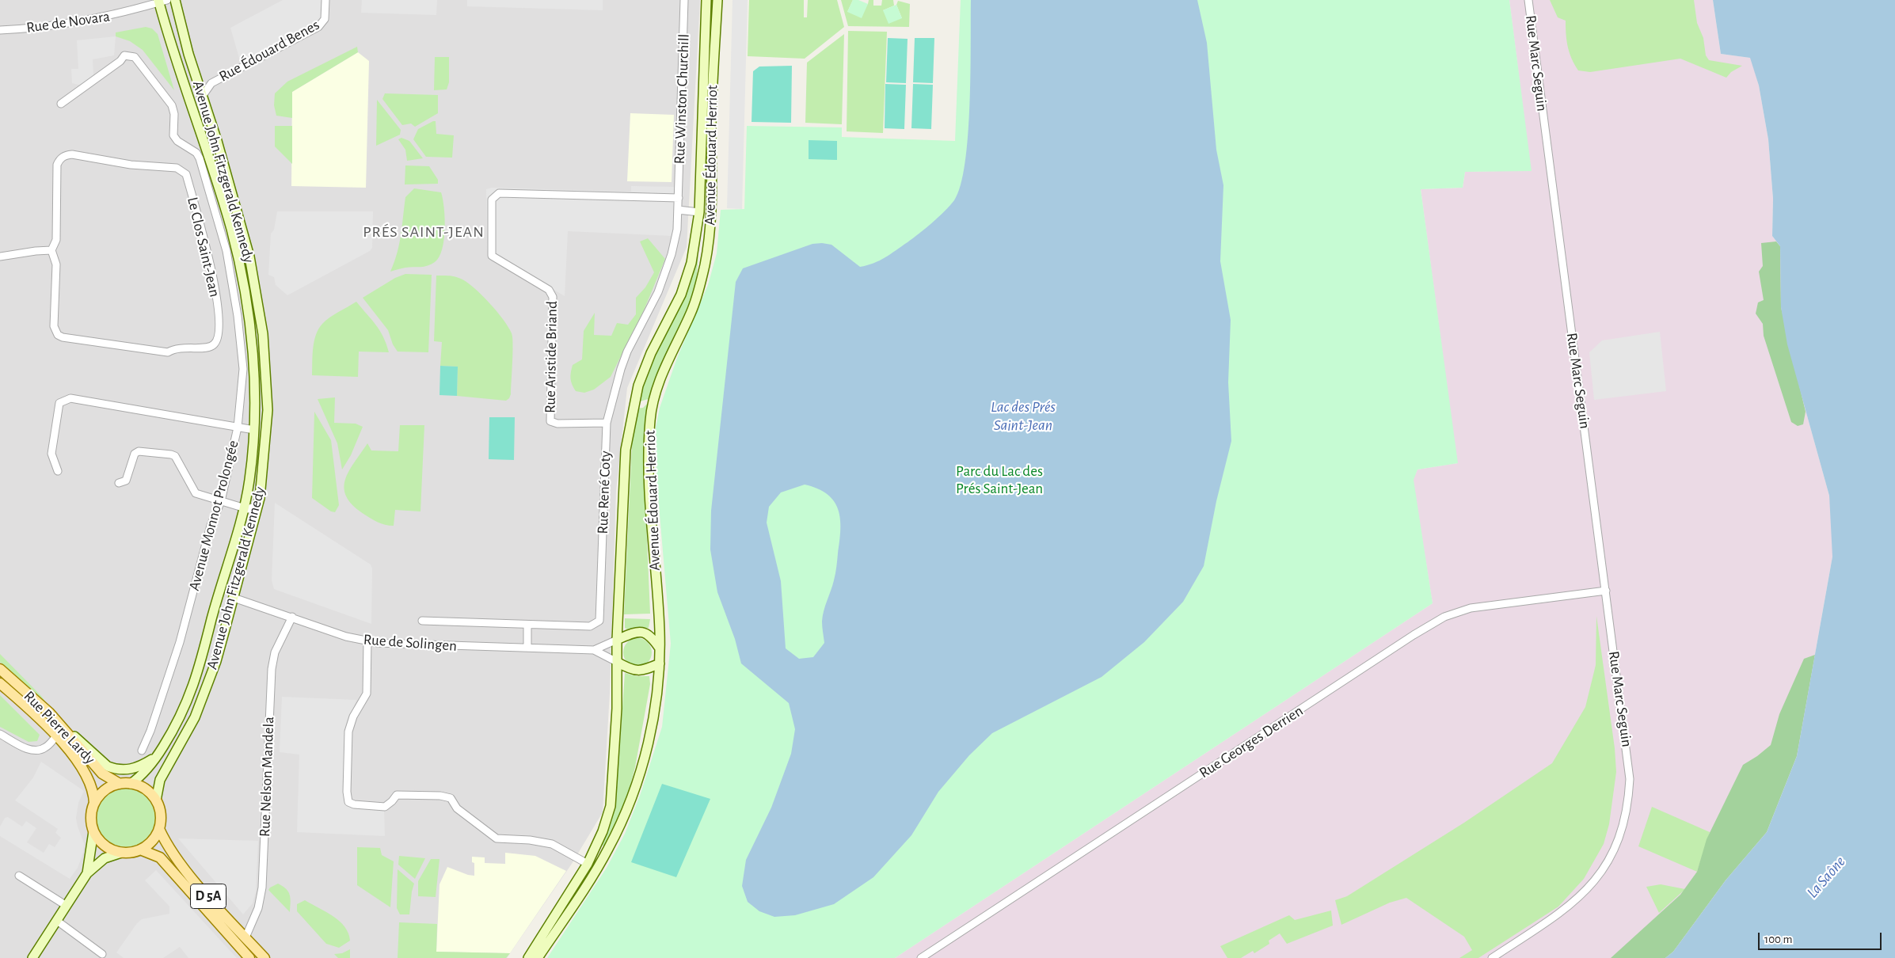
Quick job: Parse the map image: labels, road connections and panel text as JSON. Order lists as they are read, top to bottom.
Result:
{
  "streets": {
    "main road": [
      "Avenue Édouard Herriot",
      "Avenue John Fitzgerald Kennedy",
      "Rue Pierre Lardy",
      "D 5A"
    ],
    "street": [
      "Rue de Novara",
      "Rue Édouard Benes",
      "Rue Marc Seguin",
      "Rue Winston Churchill",
      "Le Clos Saint-Jean",
      "Rue Aristide Briand",
      "Rue René Coty",
      "Avenue Monnot Prolongée",
      "Rue de Solingen",
      "Rue Georges Derrien",
      "Rue Nelson Mandela"
    ]
  },
  "crossings": [
    ["Rue de Novara", "Avenue John Fitzgerald Kennedy"],
    ["Rue Édouard Benes", "Avenue John Fitzgerald Kennedy"],
    ["Rue Marc Seguin", "Rue Georges Derrien"],
    ["Rue Winston Churchill", "Rue Aristide Briand"],
    ["Rue Winston Churchill", "Rue René Coty"],
    ["Avenue Édouard Herriot", "Rue de Solingen"],
    ["Avenue John Fitzgerald Kennedy", "Rue de Solingen"],
    ["Avenue John Fitzgerald Kennedy", "Rue Pierre Lardy"],
    ["Avenue John Fitzgerald Kennedy", "D 5A"],
    ["Rue Aristide Briand", "Rue René Coty"],
    ["Rue de Solingen", "Rue Nelson Mandela"],
    ["Rue Pierre Lardy", "D 5A"],
    ["Rue Nelson Mandela", "D 5A"]
  ],
  "districts": ["PRÉS SAINT-JEAN"],
  "water": ["Lac des Prés Saint-Jean", "La Saône"],
  "parks": ["Parc du Lac des Prés Saint-Jean"],
  "scale_bar": "100 m"
}
